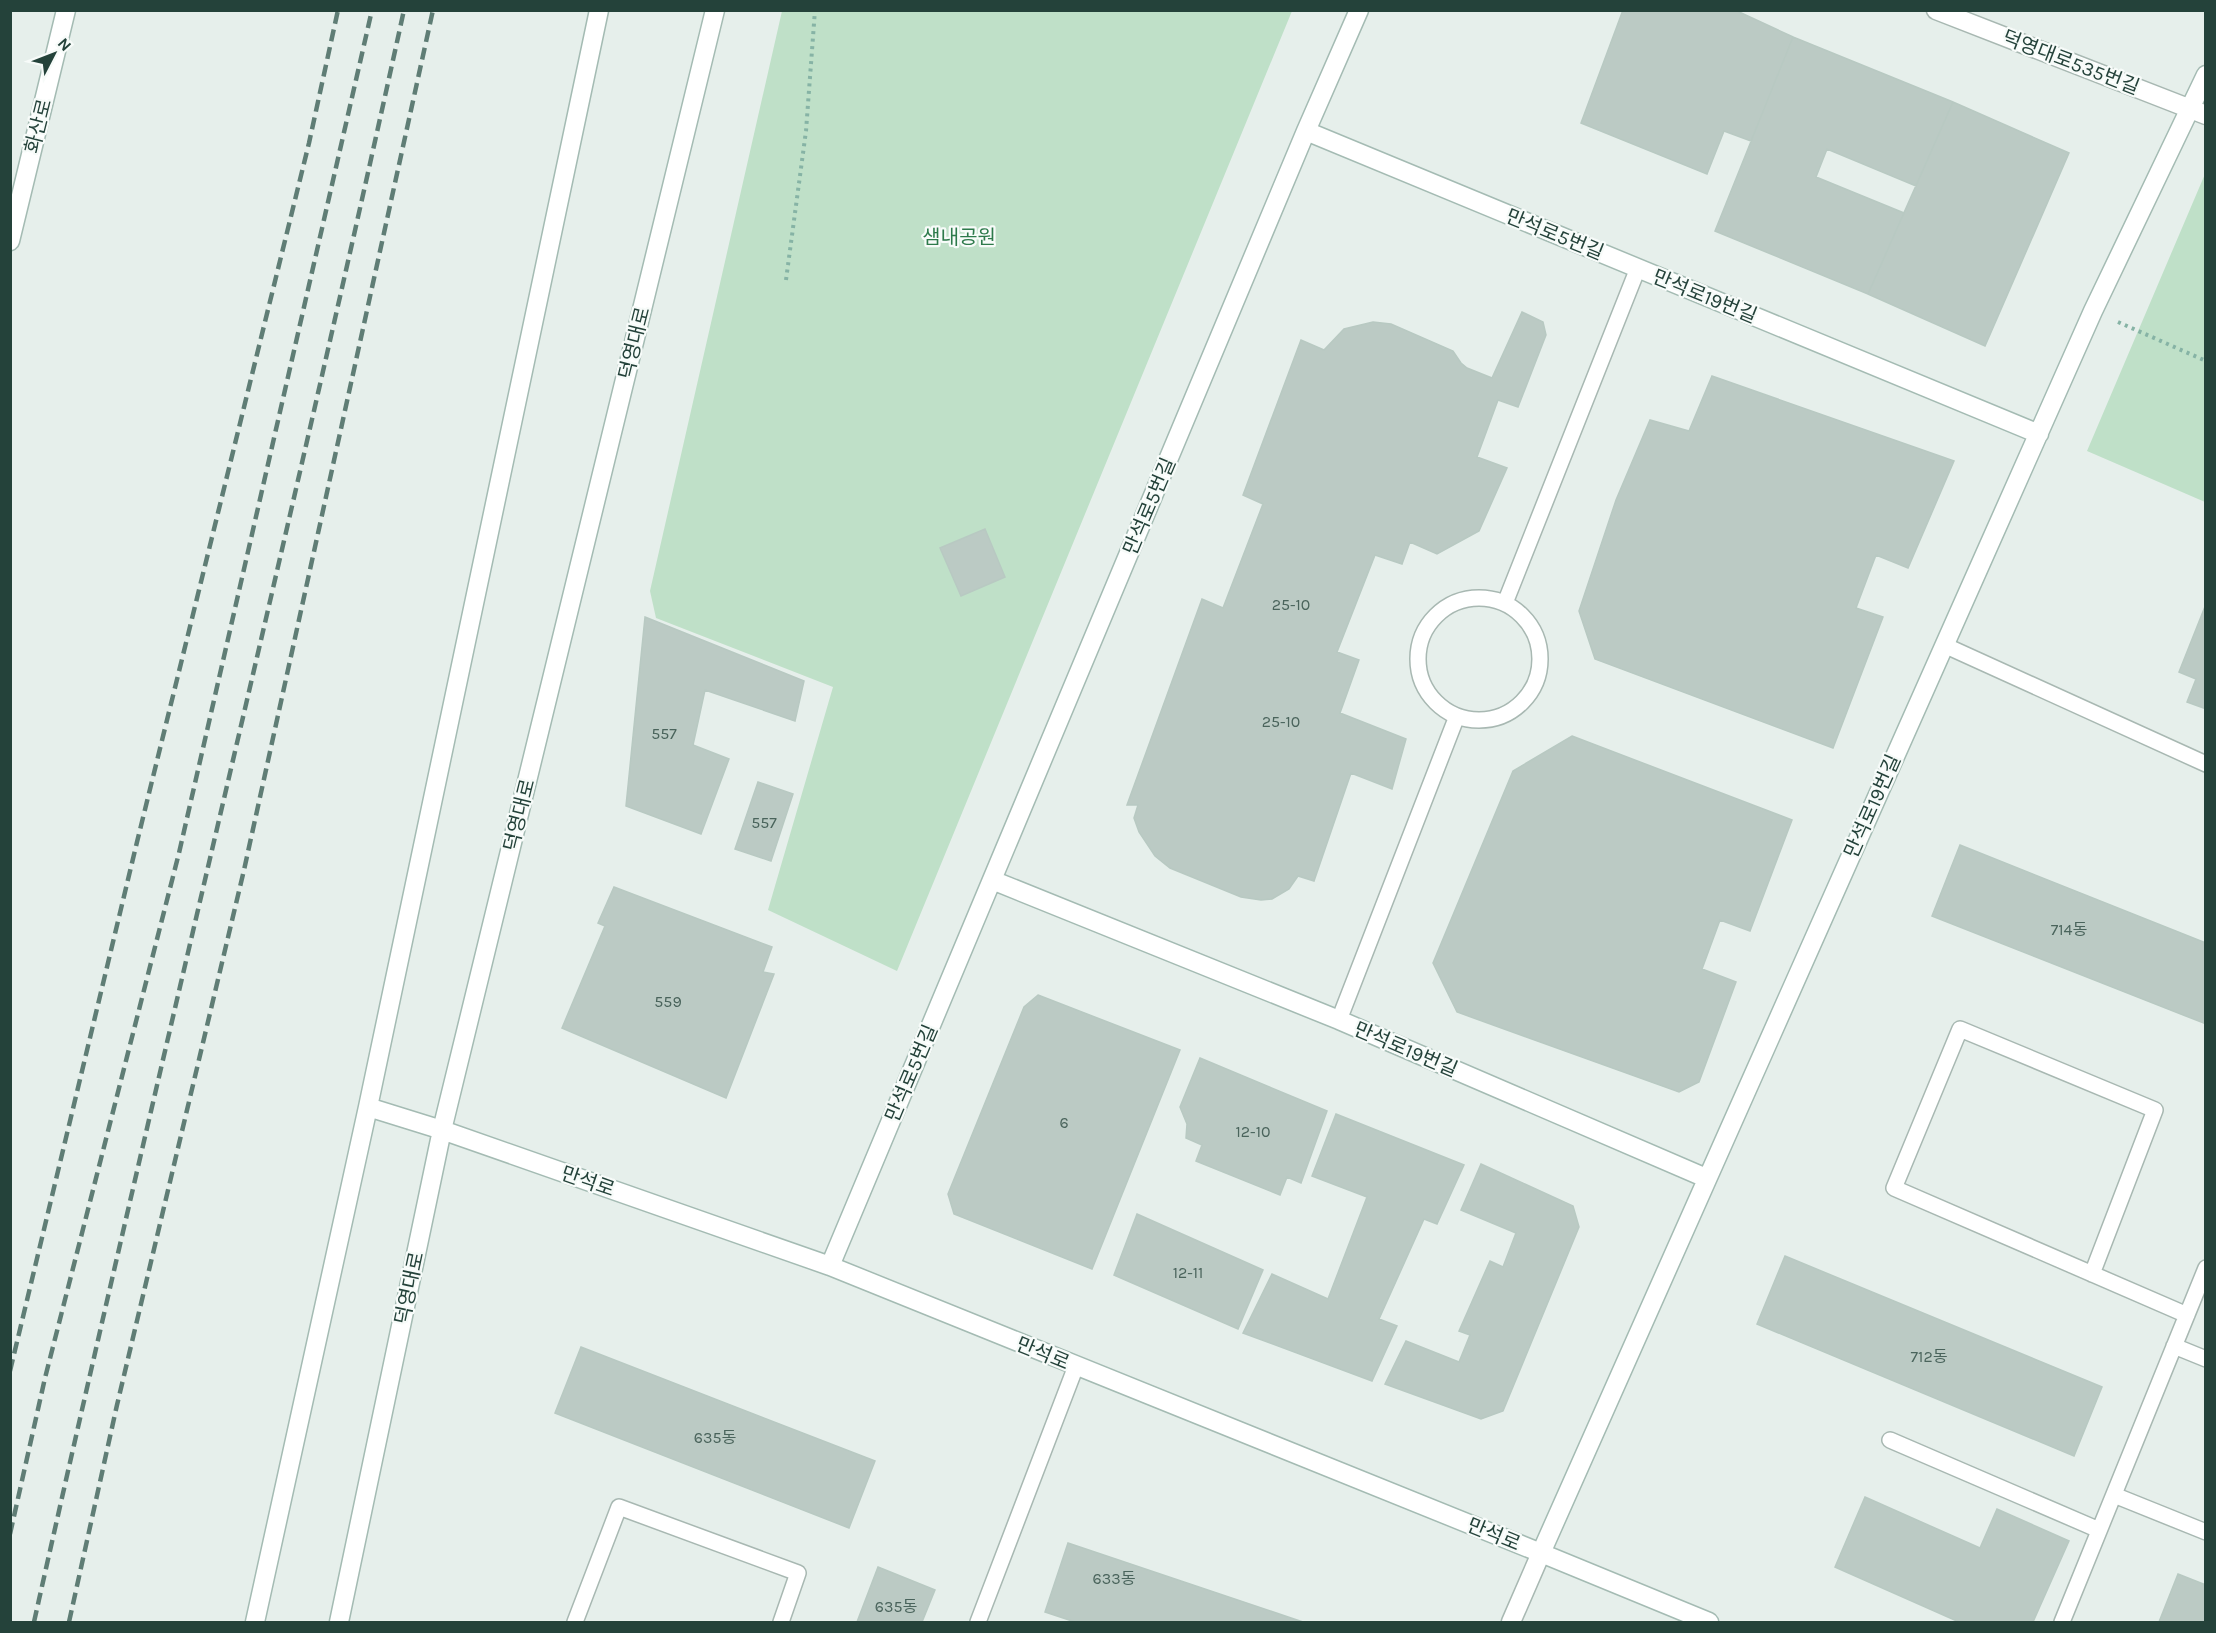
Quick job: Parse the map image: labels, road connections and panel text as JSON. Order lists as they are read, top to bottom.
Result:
{
  "streets": {
    "street": [
      "덕영대로535번길",
      "화산로",
      "만석로5번길",
      "만석로19번길",
      "덕영대로",
      "만석로"
    ]
  },
  "crossings": [
    ["덕영대로535번길", "만석로19번길"],
    ["만석로5번길", "만석로19번길"],
    ["만석로5번길", "만석로"],
    ["만석로19번길", "만석로"],
    ["덕영대로", "만석로"]
  ],
  "parks": ["샘내공원"],
  "house_numbers": [
    "25-10",
    "25-10",
    "557",
    "557",
    "714동",
    "559",
    "6",
    "12-10",
    "12-11",
    "712동",
    "635동",
    "633동",
    "635동"
  ],
  "north": "top right"
}
